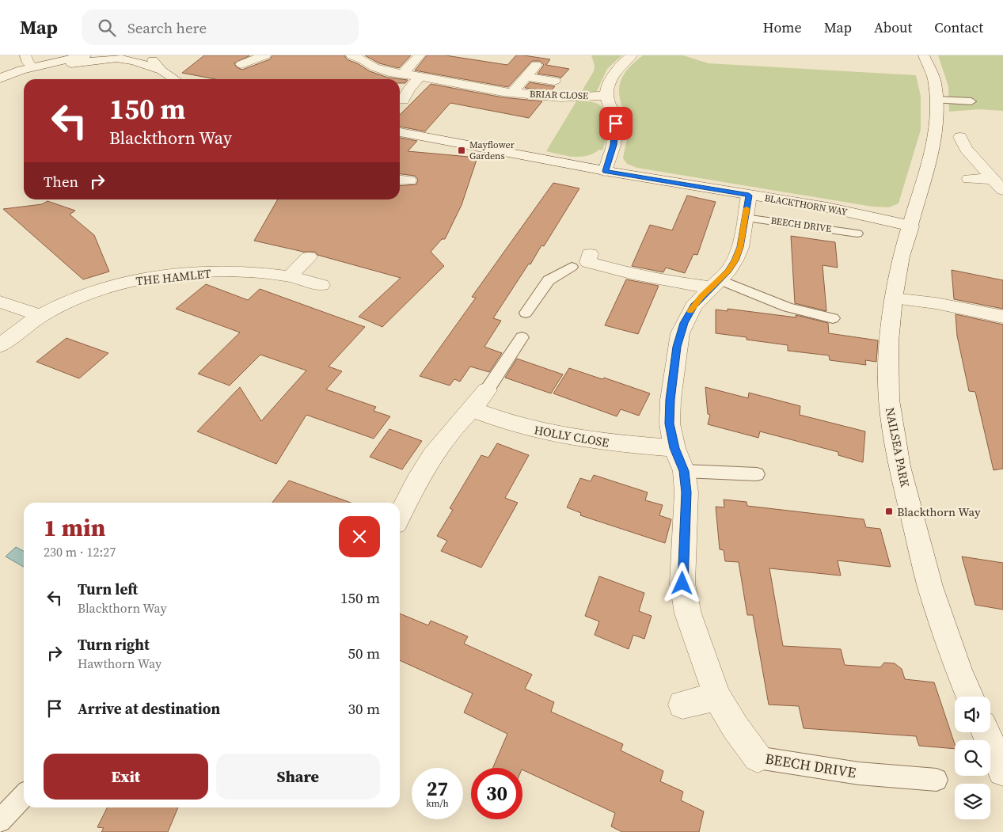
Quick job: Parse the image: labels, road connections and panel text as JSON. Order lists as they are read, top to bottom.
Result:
{
  "streets": {
    "street": [
      "BRIAR CLOSE",
      "BLACKTHORN WAY",
      "BEECH DRIVE",
      "THE HAMLET",
      "HOLLY CLOSE",
      "NAILSEA PARK"
    ]
  },
  "crossings": [
    ["BLACKTHORN WAY", "BEECH DRIVE"],
    ["BLACKTHORN WAY", "NAILSEA PARK"],
    ["BEECH DRIVE", "HOLLY CLOSE"]
  ],
  "places": {
    "transit": ["Mayflower Gardens", "Blackthorn Way"]
  },
  "page": {
    "header": "Map",
    "search": "Search here",
    "nav": [
      "Home",
      "Map",
      "About",
      "Contact"
    ],
    "turn": ["150 m", "Blackthorn Way"],
    "then": "Then",
    "heading": ["1 min", "230 m · 12:27"],
    "list": [
      {
        "name": "Turn left",
        "note": "Blackthorn Way",
        "value": "150 m"
      },
      {
        "name": "Turn right",
        "note": "Hawthorn Way",
        "value": "50 m"
      },
      {
        "name": "Arrive at destination",
        "value": "30 m"
      }
    ],
    "buttons": ["Exit", "Share"],
    "speed": "27 km/h",
    "limit": "30"
  }
}
